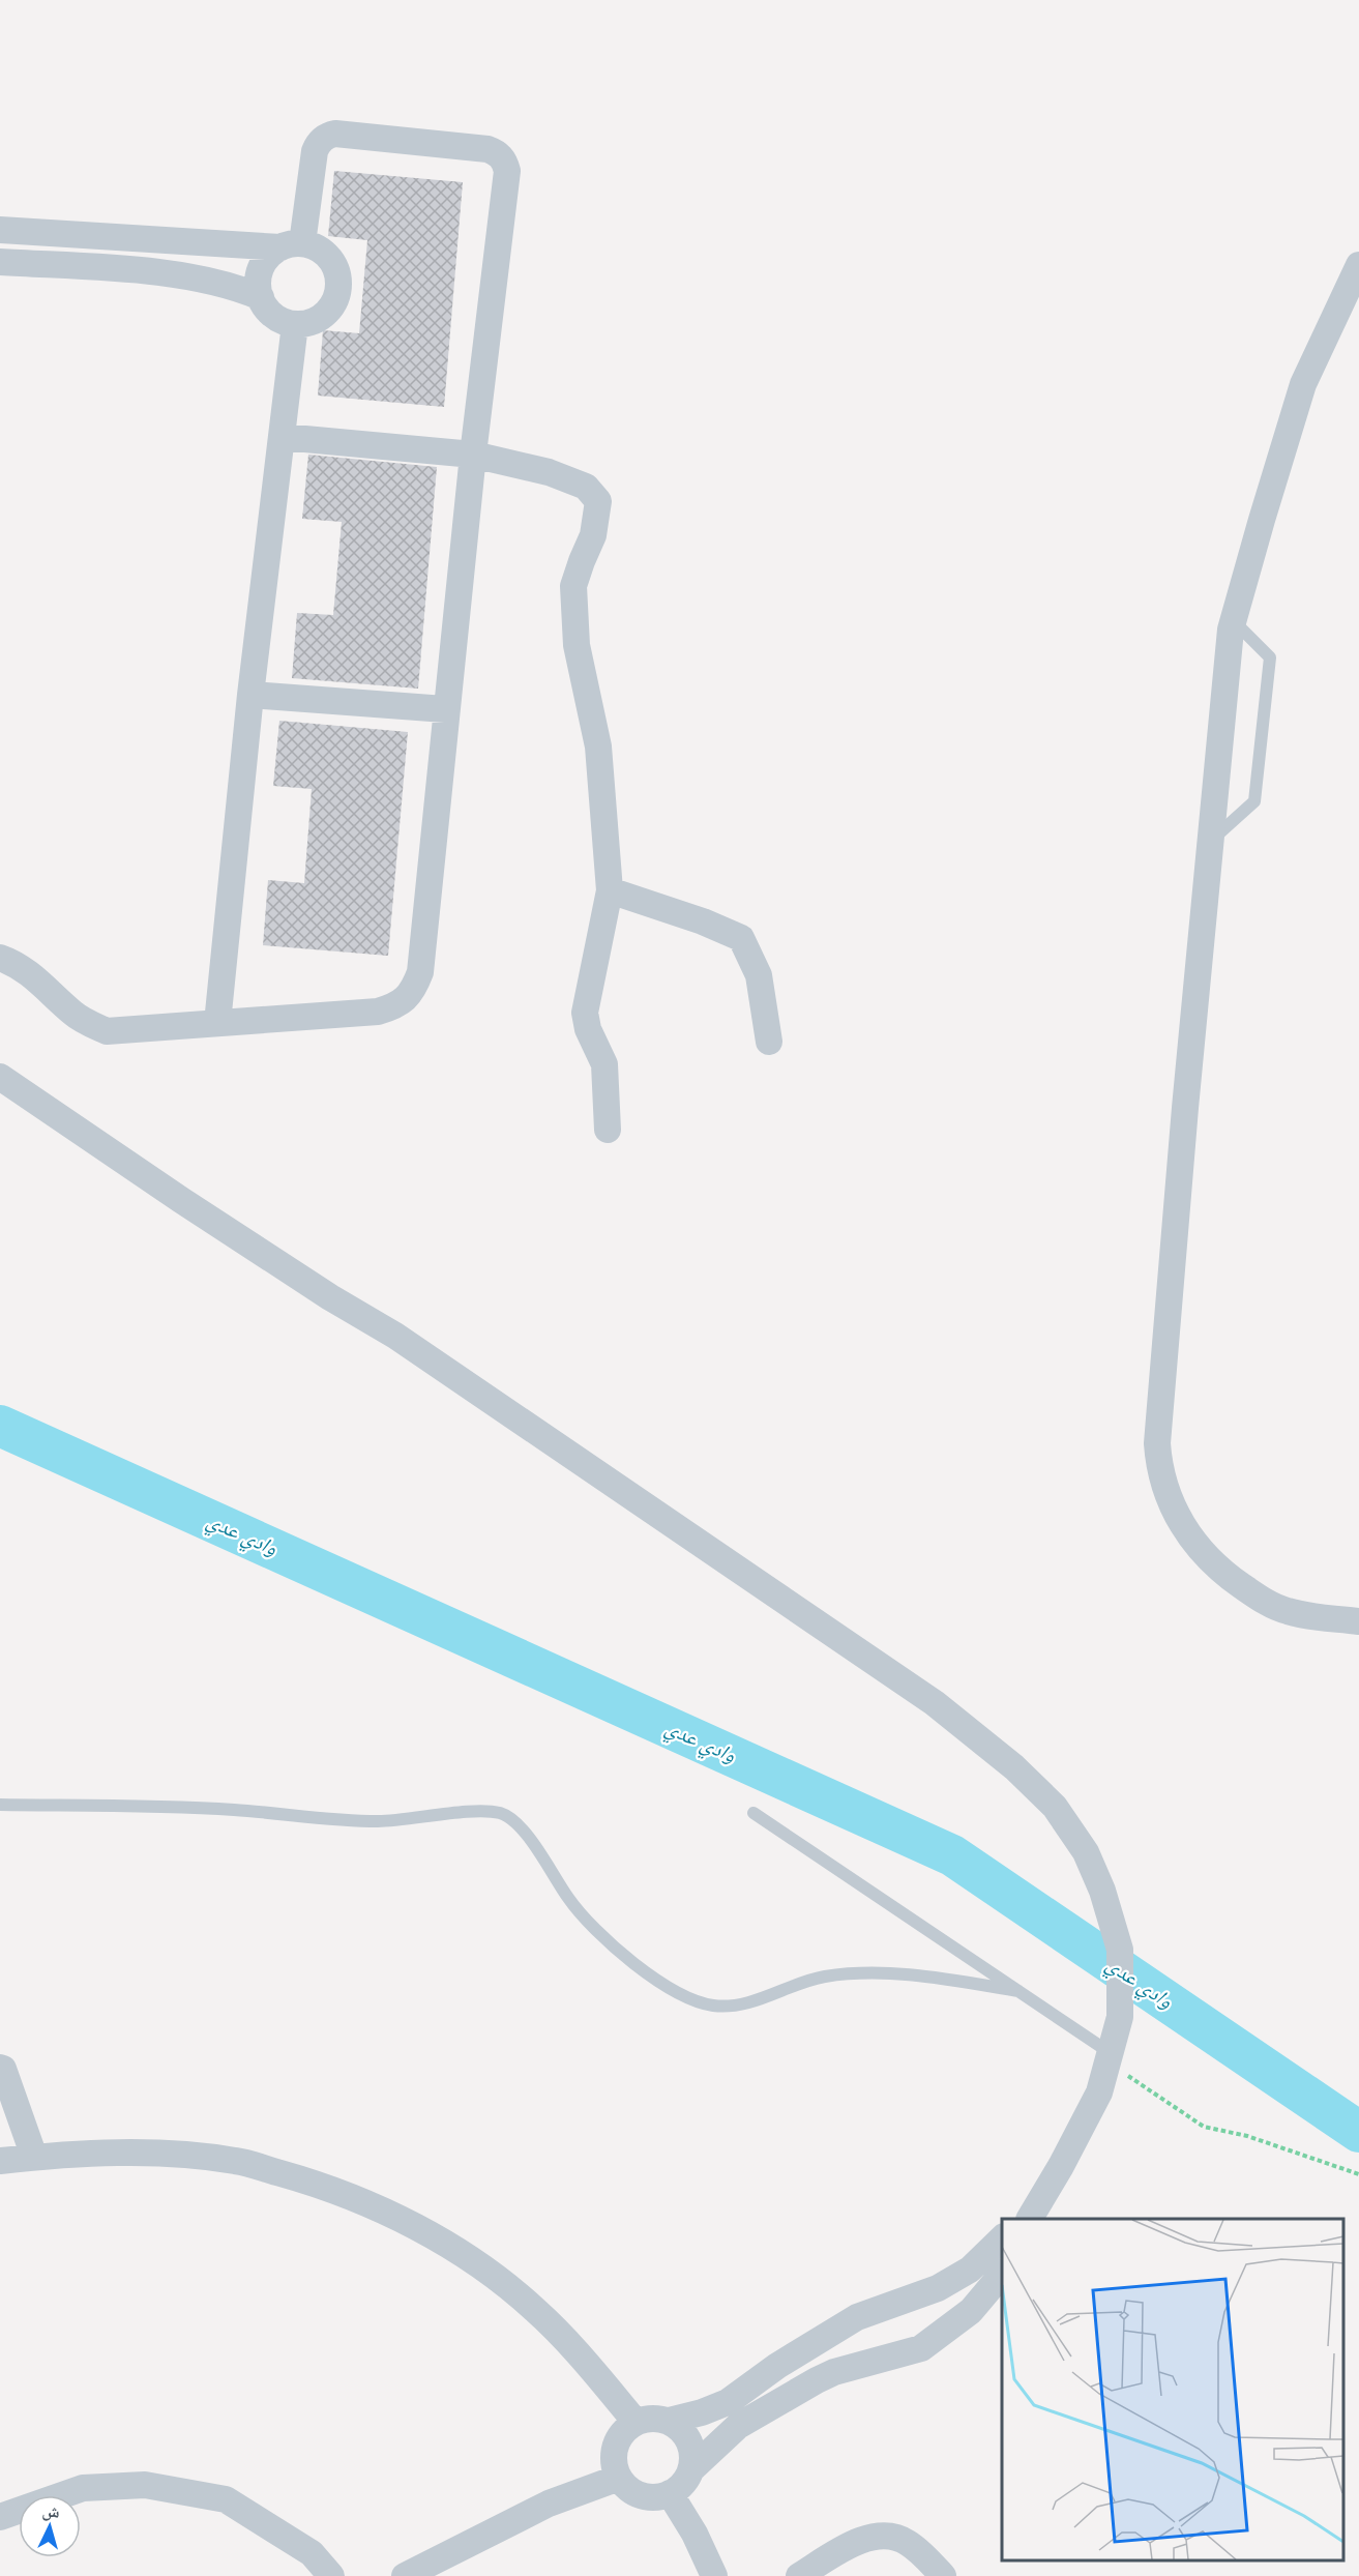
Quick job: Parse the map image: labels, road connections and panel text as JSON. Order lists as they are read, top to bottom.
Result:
{
  "water": ["وادي عدي"],
  "north": "top"
}
